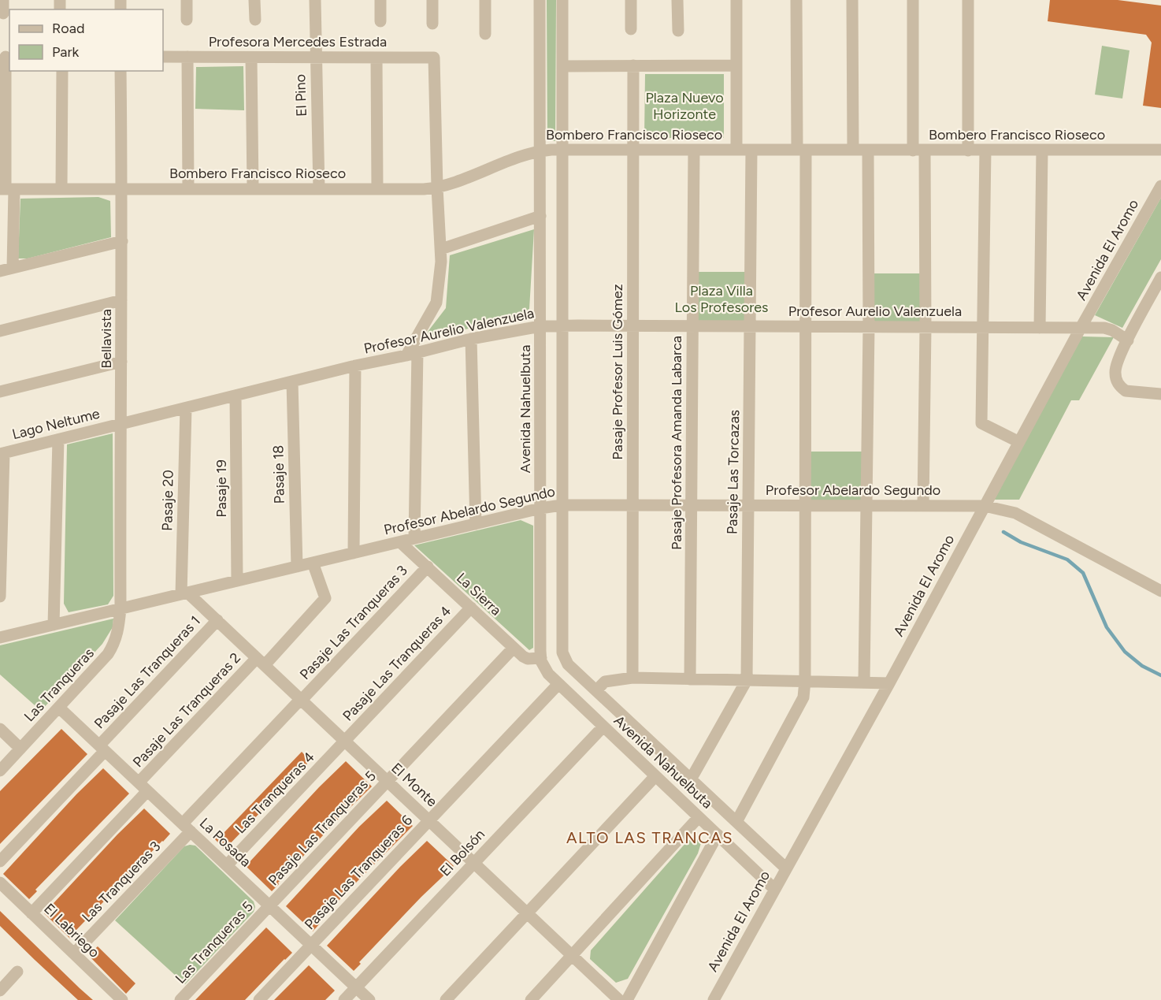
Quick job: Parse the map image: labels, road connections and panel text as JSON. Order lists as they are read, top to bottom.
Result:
{
  "streets": {
    "street": [
      "Profesora Mercedes Estrada",
      "El Pino",
      "Bombero Francisco Rioseco",
      "Avenida El Aromo",
      "Profesor Aurelio Valenzuela",
      "Bellavista",
      "Pasaje Profesor Luis Gómez",
      "Avenida Nahuelbuta",
      "Lago Neltume",
      "Pasaje Profesora Amanda Labarca",
      "Pasaje Las Torcazas",
      "Pasaje 18",
      "Pasaje 19",
      "Profesor Abelardo Segundo",
      "Pasaje 20",
      "La Sierra",
      "Pasaje Las Tranqueras 3",
      "Pasaje Las Tranqueras 4",
      "Pasaje Las Tranqueras 1",
      "Las Tranqueras",
      "Pasaje Las Tranqueras 2",
      "El Monte",
      "Las Tranqueras 4",
      "Pasaje Las Tranqueras 5",
      "La Posada",
      "El Bolsón",
      "Pasaje Las Tranqueras 6",
      "Las Tranqueras 3",
      "El Labriego",
      "Las Tranqueras 5"
    ]
  },
  "crossings": [
    ["Profesora Mercedes Estrada", "El Pino"],
    ["Profesora Mercedes Estrada", "Bombero Francisco Rioseco"],
    ["El Pino", "Bombero Francisco Rioseco"],
    ["Bombero Francisco Rioseco", "Bellavista"],
    ["Bombero Francisco Rioseco", "Pasaje Profesor Luis Gómez"],
    ["Bombero Francisco Rioseco", "Avenida Nahuelbuta"],
    ["Bombero Francisco Rioseco", "Pasaje Profesora Amanda Labarca"],
    ["Bombero Francisco Rioseco", "Pasaje Las Torcazas"],
    ["Avenida El Aromo", "Profesor Aurelio Valenzuela"],
    ["Avenida El Aromo", "Avenida Nahuelbuta"],
    ["Avenida El Aromo", "Profesor Abelardo Segundo"],
    ["Profesor Aurelio Valenzuela", "Bellavista"],
    ["Profesor Aurelio Valenzuela", "Pasaje Profesor Luis Gómez"],
    ["Profesor Aurelio Valenzuela", "Avenida Nahuelbuta"],
    ["Profesor Aurelio Valenzuela", "Lago Neltume"],
    ["Profesor Aurelio Valenzuela", "Pasaje Profesora Amanda Labarca"],
    ["Profesor Aurelio Valenzuela", "Pasaje Las Torcazas"],
    ["Profesor Aurelio Valenzuela", "Pasaje 18"],
    ["Profesor Aurelio Valenzuela", "Pasaje 19"],
    ["Profesor Aurelio Valenzuela", "Pasaje 20"],
    ["Bellavista", "Lago Neltume"],
    ["Bellavista", "Profesor Abelardo Segundo"],
    ["Bellavista", "Las Tranqueras"],
    ["Pasaje Profesor Luis Gómez", "Profesor Abelardo Segundo"],
    ["Avenida Nahuelbuta", "Pasaje Las Torcazas"],
    ["Avenida Nahuelbuta", "Profesor Abelardo Segundo"],
    ["Avenida Nahuelbuta", "La Sierra"],
    ["Avenida Nahuelbuta", "El Bolsón"],
    ["Avenida Nahuelbuta", "Pasaje Las Tranqueras 6"],
    ["Pasaje Profesora Amanda Labarca", "Profesor Abelardo Segundo"],
    ["Pasaje Las Torcazas", "Profesor Abelardo Segundo"],
    ["Pasaje 18", "Profesor Abelardo Segundo"],
    ["Pasaje 19", "Profesor Abelardo Segundo"],
    ["Profesor Abelardo Segundo", "Pasaje 20"],
    ["Profesor Abelardo Segundo", "La Sierra"],
    ["Profesor Abelardo Segundo", "Las Tranqueras"],
    ["Profesor Abelardo Segundo", "Pasaje Las Tranqueras 2"],
    ["Profesor Abelardo Segundo", "El Monte"],
    ["Pasaje 20", "El Monte"],
    ["La Sierra", "Pasaje Las Tranqueras 3"],
    ["La Sierra", "Pasaje Las Tranqueras 4"],
    ["La Sierra", "Pasaje Las Tranqueras 5"],
    ["Pasaje Las Tranqueras 3", "El Monte"],
    ["Pasaje Las Tranqueras 3", "La Posada"],
    ["Pasaje Las Tranqueras 3", "Las Tranqueras 3"],
    ["Pasaje Las Tranqueras 4", "El Monte"],
    ["Pasaje Las Tranqueras 4", "Las Tranqueras 4"],
    ["Pasaje Las Tranqueras 1", "El Monte"],
    ["Pasaje Las Tranqueras 1", "La Posada"],
    ["Las Tranqueras", "La Posada"],
    ["Pasaje Las Tranqueras 2", "El Monte"],
    ["Pasaje Las Tranqueras 2", "La Posada"],
    ["Pasaje Las Tranqueras 2", "El Labriego"],
    ["El Monte", "Las Tranqueras 4"],
    ["El Monte", "Pasaje Las Tranqueras 5"],
    ["El Monte", "El Bolsón"],
    ["El Monte", "Pasaje Las Tranqueras 6"],
    ["Las Tranqueras 4", "La Posada"],
    ["Pasaje Las Tranqueras 5", "La Posada"],
    ["Pasaje Las Tranqueras 5", "Las Tranqueras 5"],
    ["La Posada", "El Bolsón"],
    ["La Posada", "Pasaje Las Tranqueras 6"],
    ["La Posada", "Las Tranqueras 3"],
    ["La Posada", "Las Tranqueras 5"],
    ["Las Tranqueras 3", "El Labriego"]
  ],
  "districts": ["ALTO LAS TRANCAS"],
  "parks": ["Plaza Nuevo Horizonte", "Plaza Villa Los Profesores"],
  "legend": ["Road", "Park"]
}
